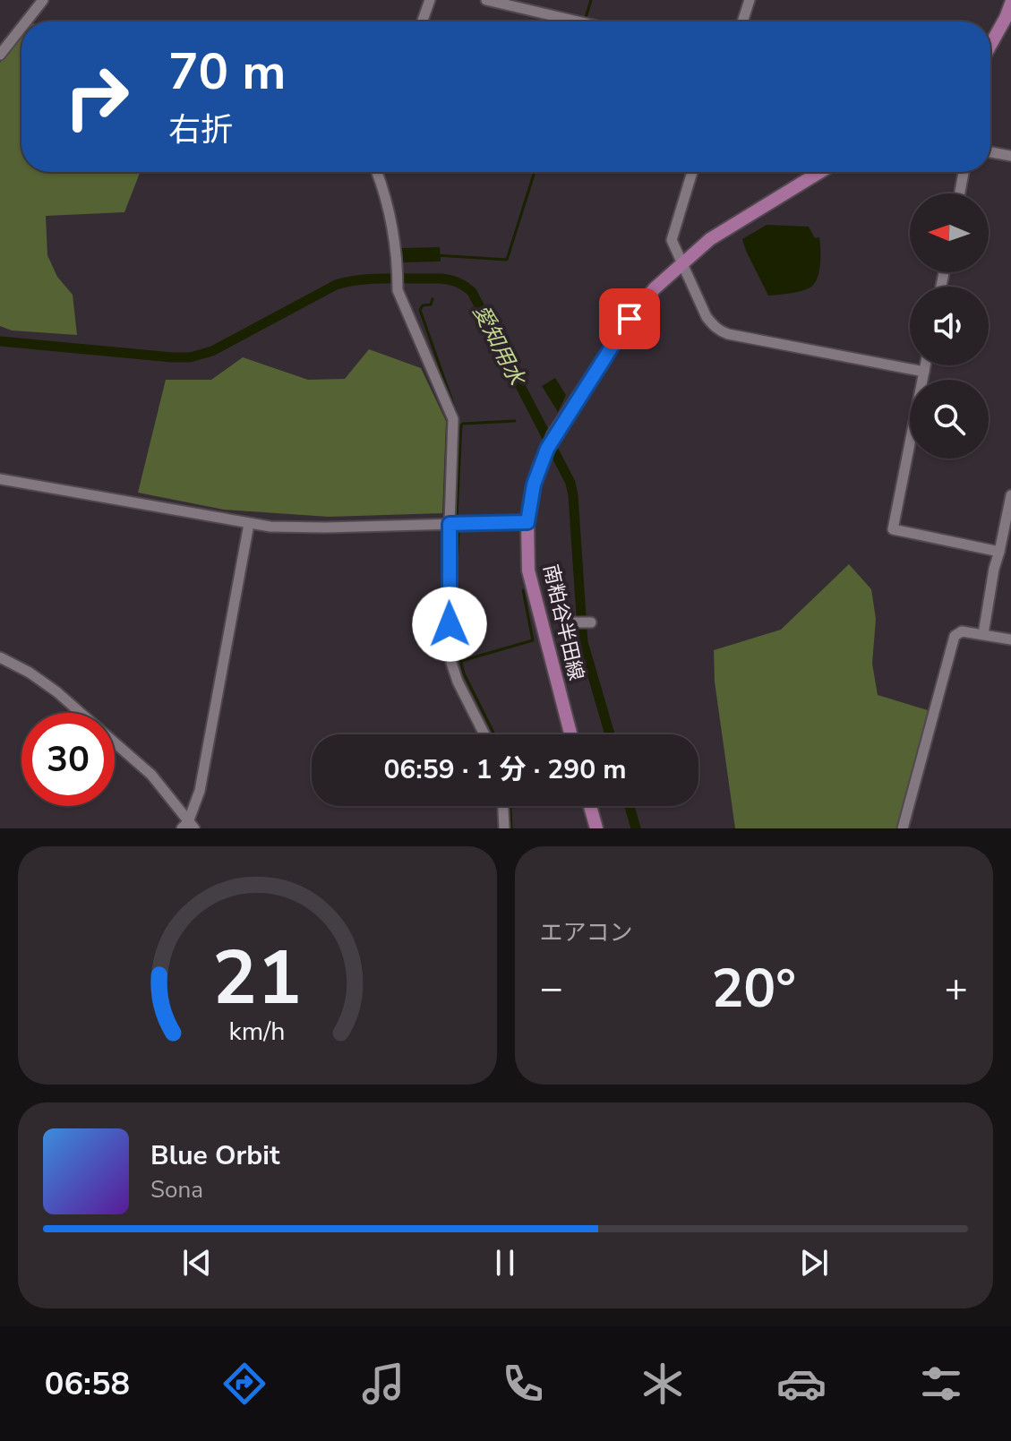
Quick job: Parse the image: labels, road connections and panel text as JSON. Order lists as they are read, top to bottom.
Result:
{
  "streets": {
    "main road": ["南粕谷半田線"]
  },
  "water": ["愛知用水"],
  "north": "left",
  "page": {
    "turn": ["70 m", "右折"],
    "limit": "30",
    "trip": "06:59 · 1 分 · 290 m",
    "tile": "エアコン",
    "heat": ["−", "20°", "+"],
    "song": ["Blue Orbit", "Sona"],
    "tabs": "06:58",
    "gauge": ["21", "km/h"]
  }
}
